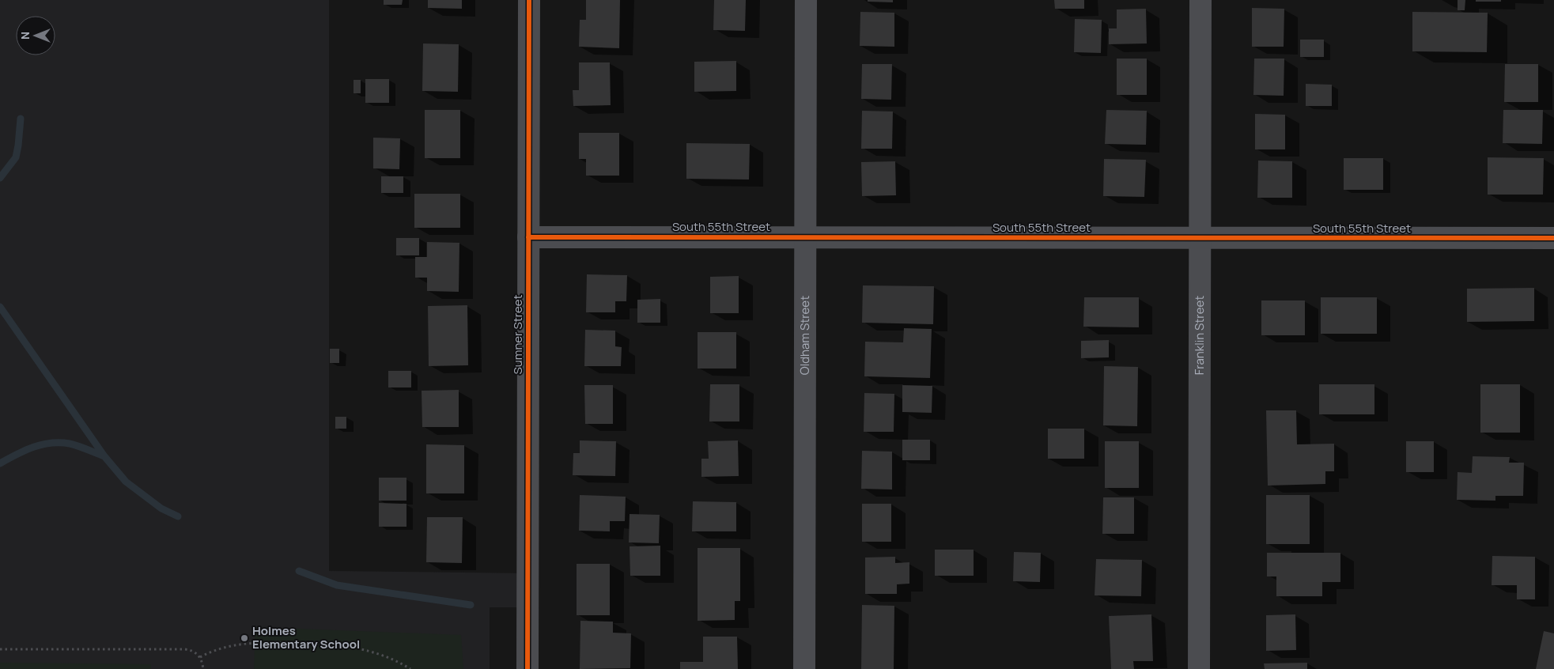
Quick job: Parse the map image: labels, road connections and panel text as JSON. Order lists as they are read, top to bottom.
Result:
{
  "streets": {
    "street": [
      "South 55th Street",
      "Sumner Street",
      "Oldham Street",
      "Franklin Street"
    ]
  },
  "crossings": [
    ["South 55th Street", "Sumner Street"],
    ["South 55th Street", "Oldham Street"],
    ["South 55th Street", "Franklin Street"]
  ],
  "places": ["Holmes Elementary School"],
  "north": "left"
}
